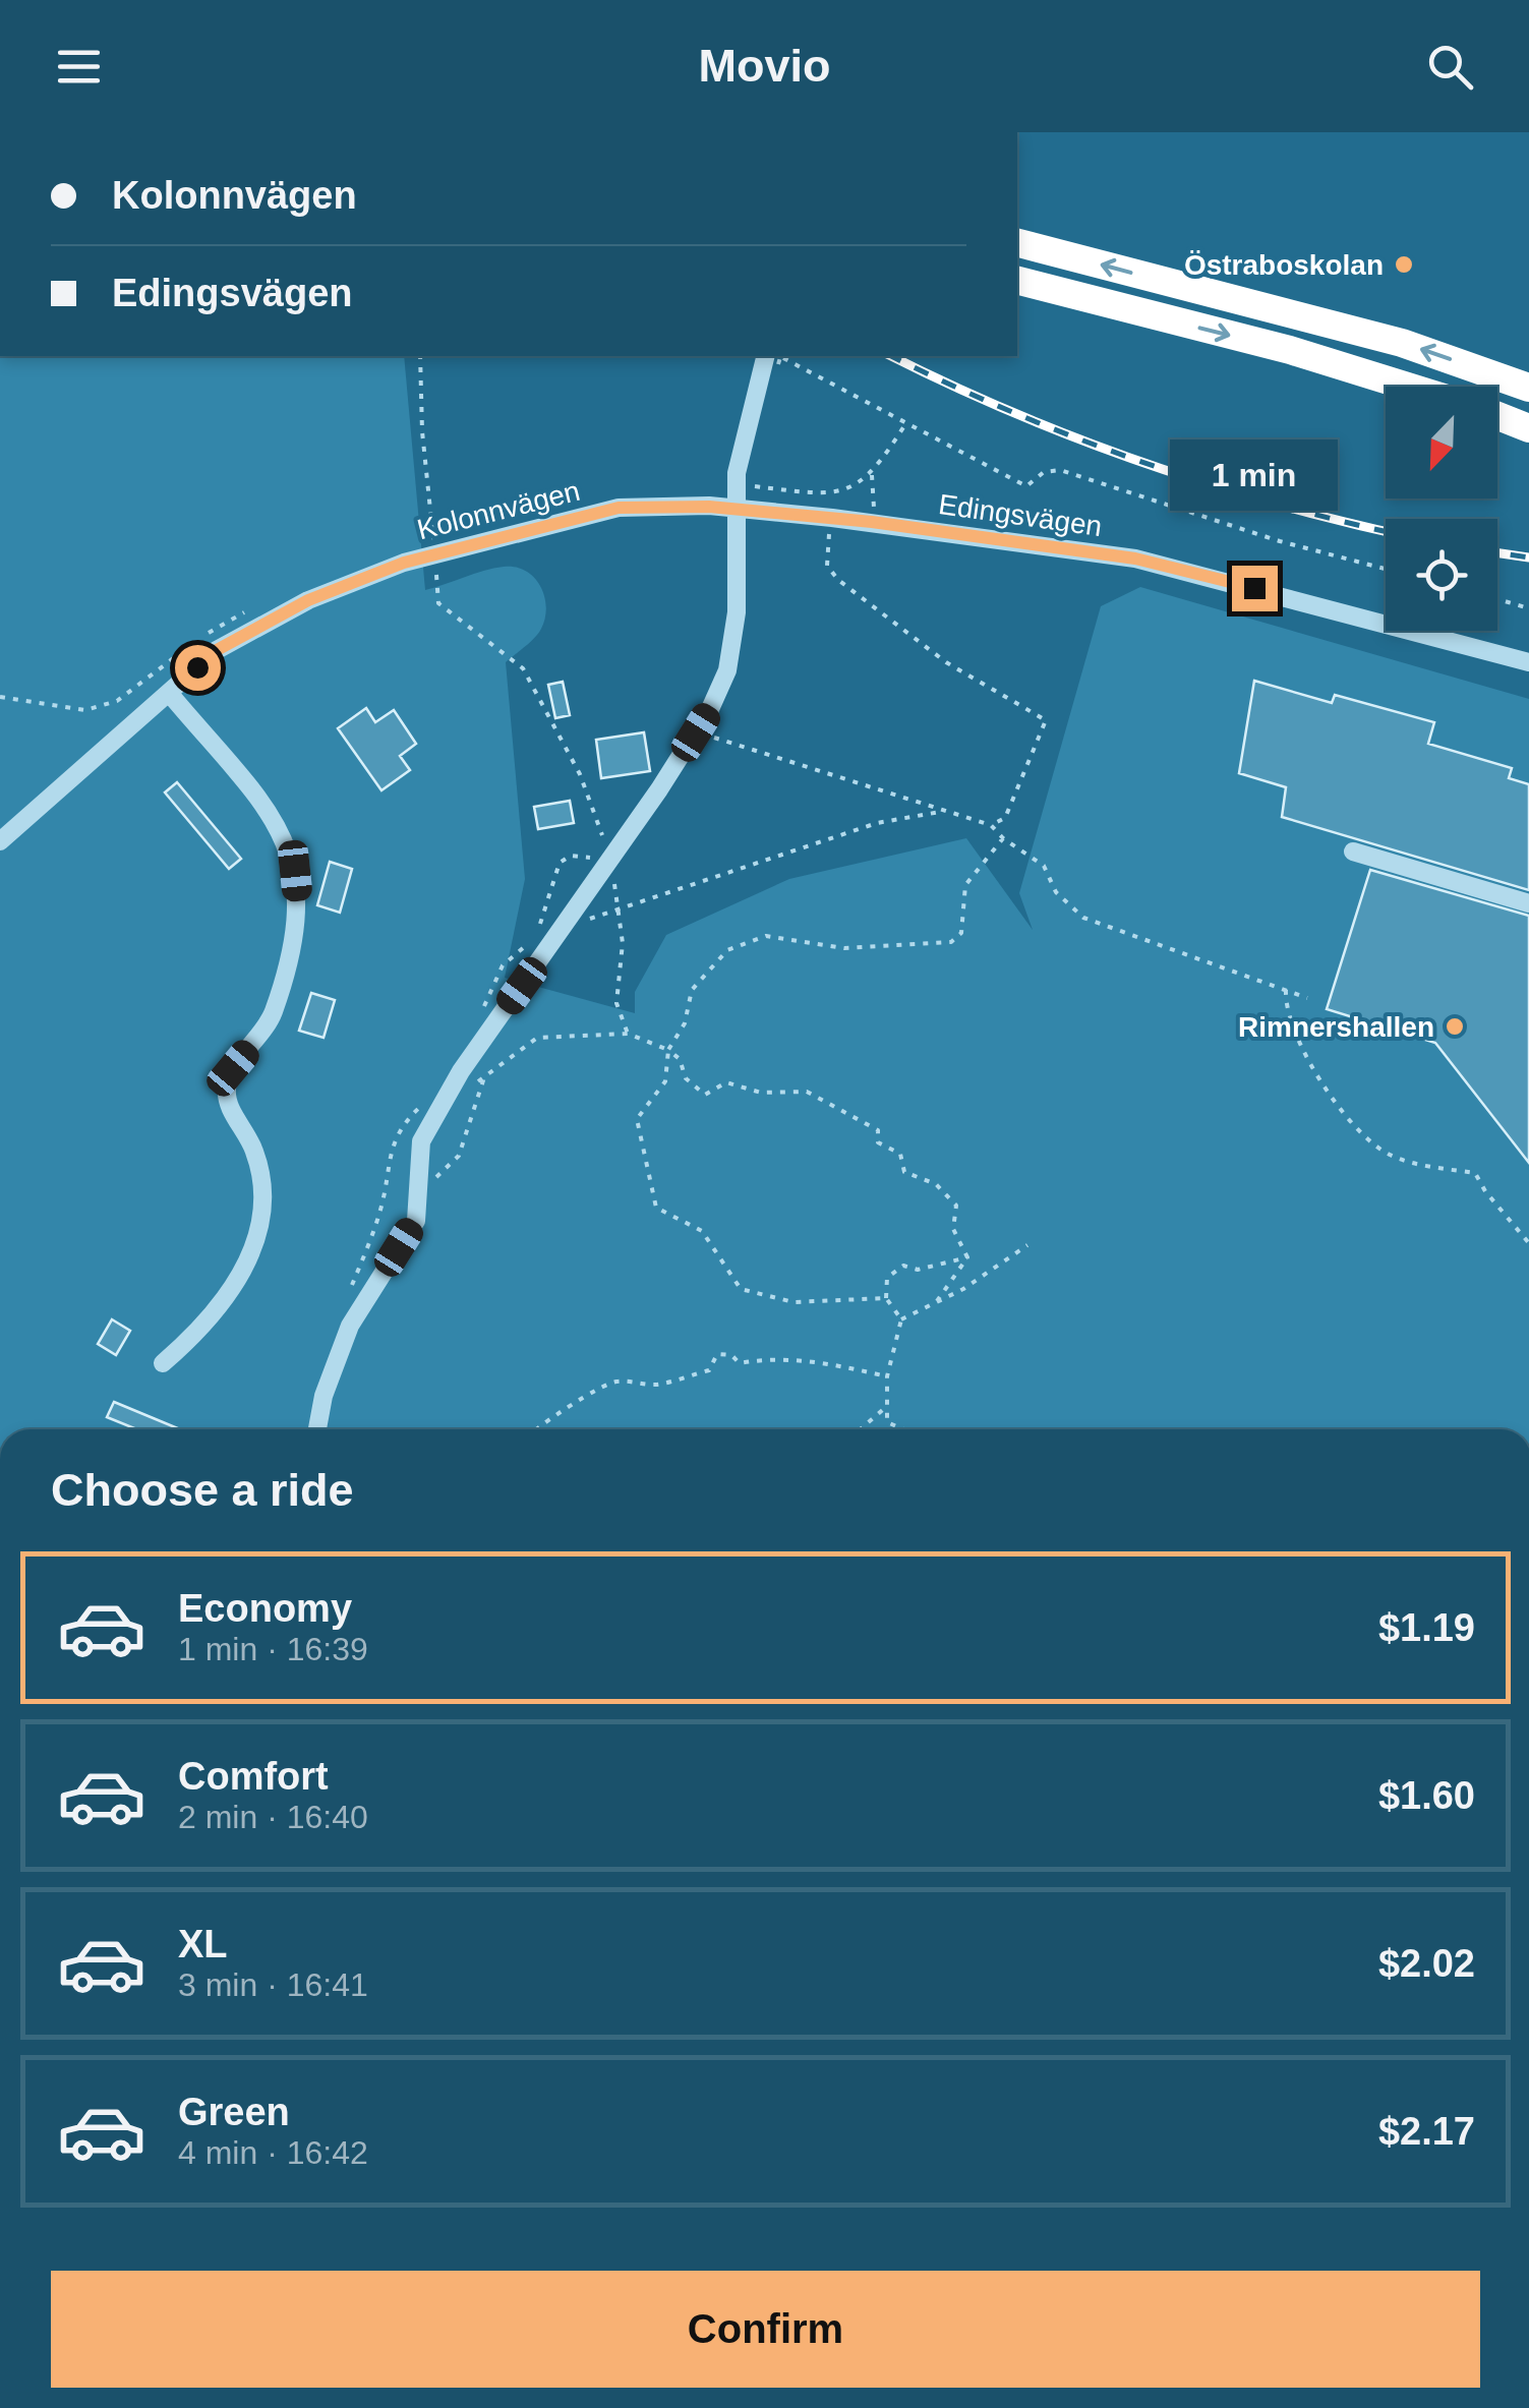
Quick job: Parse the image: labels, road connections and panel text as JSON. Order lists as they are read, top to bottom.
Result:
{
  "streets": {
    "street": ["Kolonnvägen", "Edingsvägen"]
  },
  "crossings": [
    ["Kolonnvägen", "Edingsvägen"]
  ],
  "places": ["Östraboskolan", "Rimnershallen"],
  "north": "bottom left",
  "page": {
    "header": "Movio",
    "banner": ["Kolonnvägen", "Edingsvägen"],
    "bubble": "1 min",
    "heading": "Choose a ride",
    "list": [
      {
        "name": "Economy",
        "note": "1 min · 16:39",
        "value": "$1.19"
      },
      {
        "name": "Comfort",
        "note": "2 min · 16:40",
        "value": "$1.60"
      },
      {
        "name": "XL",
        "note": "3 min · 16:41",
        "value": "$2.02"
      },
      {
        "name": "Green",
        "note": "4 min · 16:42",
        "value": "$2.17"
      }
    ],
    "buttons": "Confirm"
  }
}
